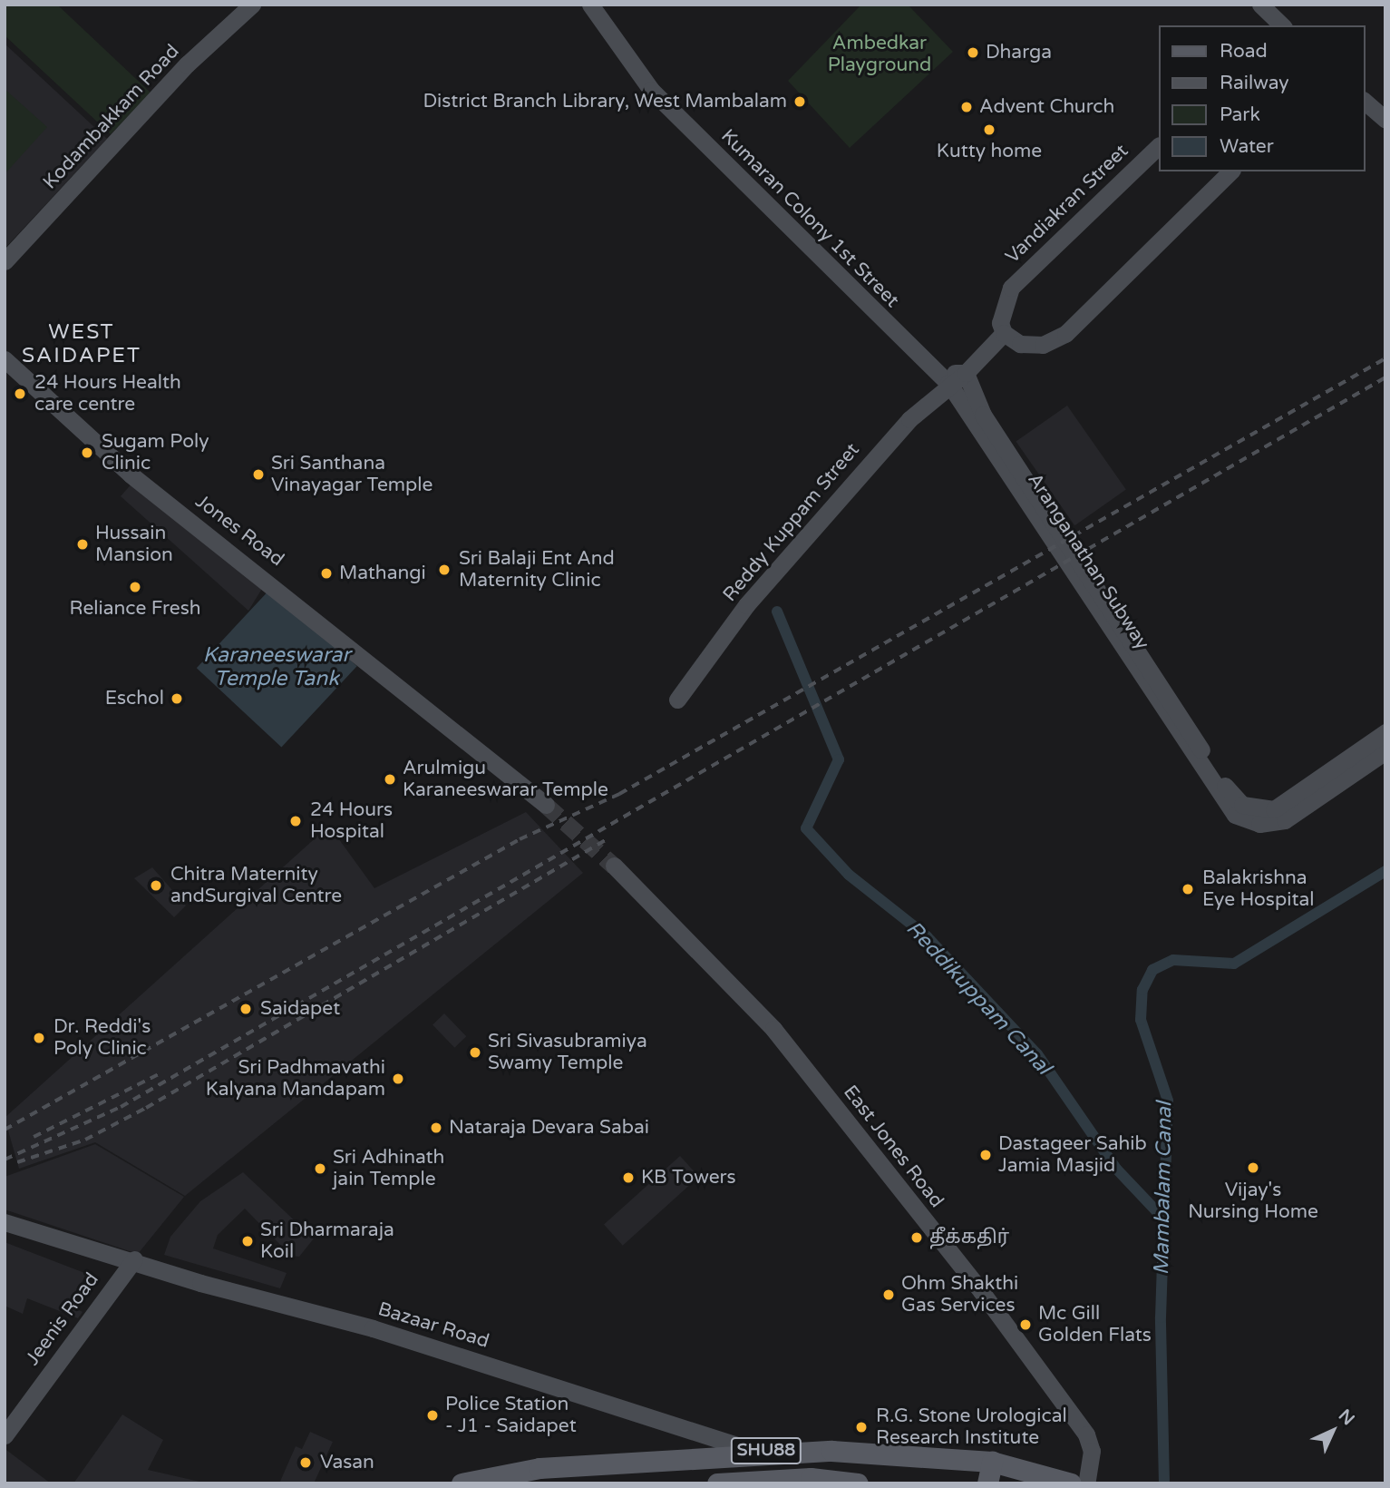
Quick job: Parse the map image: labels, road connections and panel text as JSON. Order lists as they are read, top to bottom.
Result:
{
  "streets": {
    "main road": ["SHU88"],
    "street": [
      "Kodambakkam Road",
      "Vandiakran Street",
      "Kumaran Colony 1st Street",
      "Reddy Kuppam Street",
      "Jones Road",
      "Aranganathan Subway",
      "East Jones Road",
      "Jeenis Road",
      "Bazaar Road"
    ]
  },
  "crossings": [
    ["Kumaran Colony 1st Street", "Reddy Kuppam Street"],
    ["Kumaran Colony 1st Street", "Aranganathan Subway"],
    ["Jeenis Road", "Bazaar Road"],
    ["Bazaar Road", "SHU88"]
  ],
  "districts": ["WEST SAIDAPET"],
  "water": ["Karaneeswarar Temple Tank", "Reddikuppam Canal", "Mambalam Canal"],
  "parks": ["Ambedkar Playground"],
  "places": [
    "Dharga",
    "District Branch Library, West Mambalam",
    "Advent Church",
    "Kutty home",
    "24 Hours Health care centre",
    "Sugam Poly Clinic",
    "Sri Santhana Vinayagar Temple",
    "Hussain Mansion",
    "Sri Balaji Ent And Maternity Clinic",
    "Mathangi",
    "Reliance Fresh",
    "Eschol",
    "Arulmigu Karaneeswarar Temple",
    "24 Hours Hospital",
    "Chitra Maternity andSurgival Centre",
    "Balakrishna Eye Hospital",
    "Saidapet",
    "Dr. Reddi's Poly Clinic",
    "Sri Sivasubramiya Swamy Temple",
    "Sri Padhmavathi Kalyana Mandapam",
    "Nataraja Devara Sabai",
    "Dastageer Sahib Jamia Masjid",
    "Vijay's Nursing Home",
    "Sri Adhinath jain Temple",
    "KB Towers",
    "தீக்கதிர்",
    "Sri Dharmaraja Koil",
    "Ohm Shakthi Gas Services",
    "Mc Gill Golden Flats",
    "Police Station - J1 - Saidapet",
    "R.G. Stone Urological Research Institute",
    "Vasan"
  ],
  "legend": [
    "Road",
    "Railway",
    "Park",
    "Water"
  ],
  "north": "top right"
}
